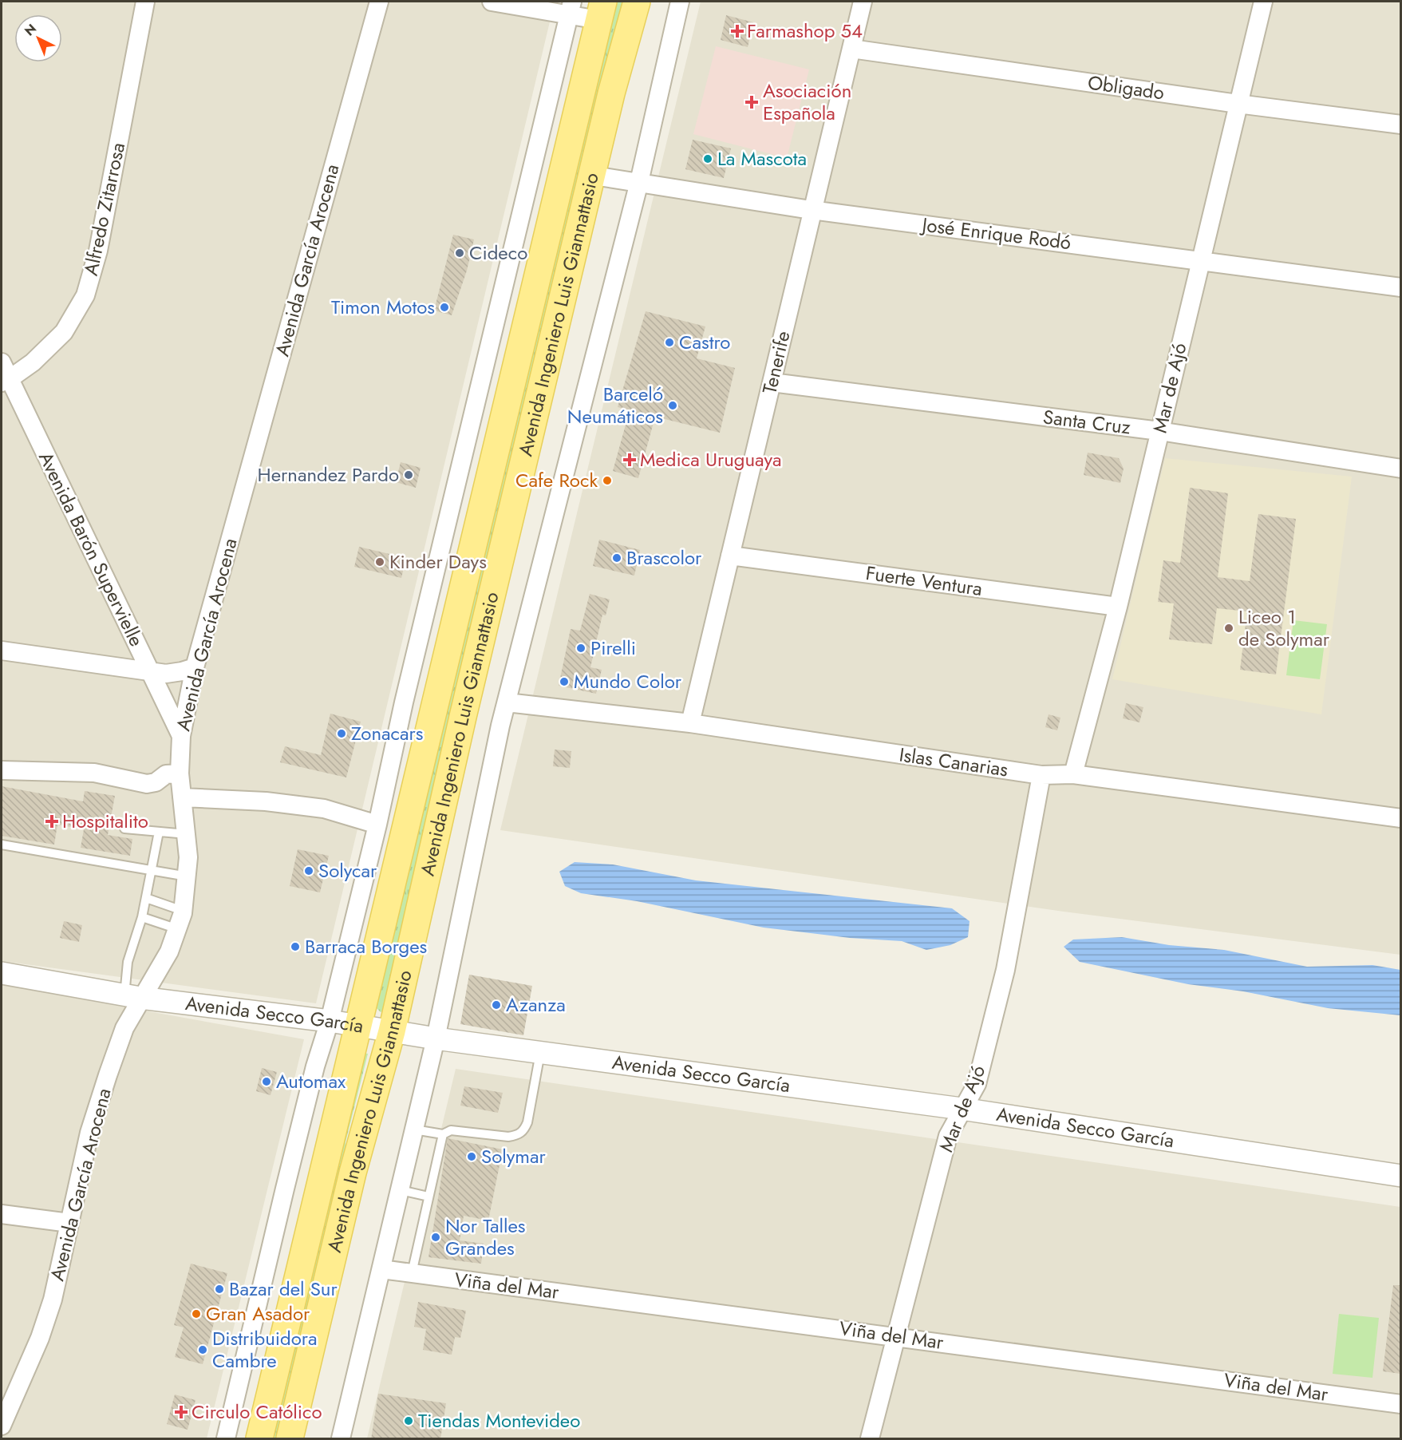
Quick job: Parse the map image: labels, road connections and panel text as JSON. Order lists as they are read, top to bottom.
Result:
{
  "streets": {
    "main road": ["Avenida Ingeniero Luis Giannattasio"],
    "street": [
      "Obligado",
      "Alfredo Zitarrosa",
      "José Enrique Rodó",
      "Avenida García Arocena",
      "Tenerife",
      "Mar de Ajó",
      "Santa Cruz",
      "Avenida Barón Supervielle",
      "Fuerte Ventura",
      "Islas Canarias",
      "Avenida Secco García",
      "Viña del Mar"
    ]
  },
  "crossings": [
    ["Obligado", "Tenerife"],
    ["Obligado", "Mar de Ajó"],
    ["Alfredo Zitarrosa", "Avenida Barón Supervielle"],
    ["José Enrique Rodó", "Avenida Ingeniero Luis Giannattasio"],
    ["José Enrique Rodó", "Tenerife"],
    ["José Enrique Rodó", "Mar de Ajó"],
    ["Avenida García Arocena", "Avenida Barón Supervielle"],
    ["Avenida García Arocena", "Avenida Secco García"],
    ["Avenida Ingeniero Luis Giannattasio", "Islas Canarias"],
    ["Avenida Ingeniero Luis Giannattasio", "Avenida Secco García"],
    ["Avenida Ingeniero Luis Giannattasio", "Viña del Mar"],
    ["Tenerife", "Santa Cruz"],
    ["Tenerife", "Fuerte Ventura"],
    ["Tenerife", "Islas Canarias"],
    ["Mar de Ajó", "Santa Cruz"],
    ["Mar de Ajó", "Fuerte Ventura"],
    ["Mar de Ajó", "Islas Canarias"],
    ["Mar de Ajó", "Avenida Secco García"],
    ["Mar de Ajó", "Viña del Mar"]
  ],
  "places": {
    "health": [
      "Farmashop 54",
      "Asociación Española",
      "Medica Uruguaya",
      "Hospitalito",
      "Circulo Católico"
    ],
    "other": [
      "La Mascota",
      "Cideco",
      "Timon Motos",
      "Castro",
      "Barceló Neumáticos",
      "Hernandez Pardo",
      "Cafe Rock",
      "Brascolor",
      "Kinder Days",
      "Liceo 1 de Solymar",
      "Pirelli",
      "Mundo Color",
      "Zonacars",
      "Solycar",
      "Barraca Borges",
      "Azanza",
      "Automax",
      "Solymar",
      "Nor Talles Grandes",
      "Bazar del Sur",
      "Gran Asador",
      "Distribuidora Cambre",
      "Tiendas Montevideo"
    ]
  },
  "north": "top left"
}
